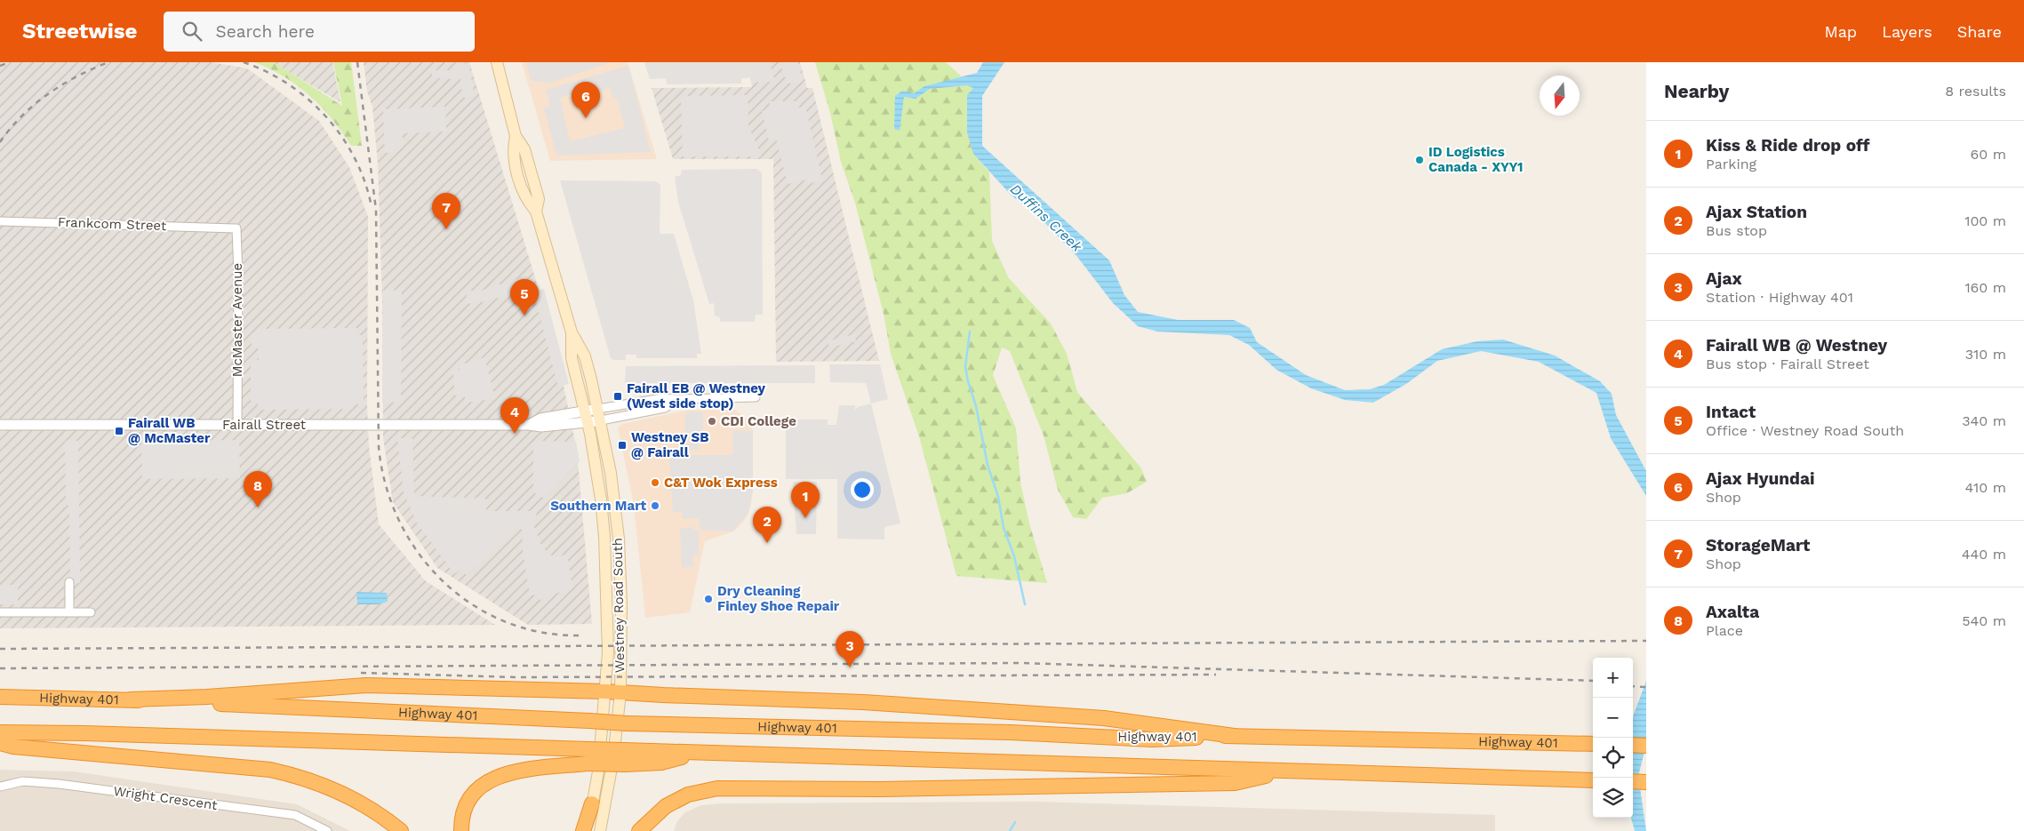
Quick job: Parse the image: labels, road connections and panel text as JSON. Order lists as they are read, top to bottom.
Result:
{
  "streets": {
    "highway": ["Highway 401"],
    "main road": ["Westney Road South"],
    "street": [
      "Frankcom Street",
      "McMaster Avenue",
      "Fairall Street",
      "Wright Crescent"
    ]
  },
  "crossings": [
    ["Frankcom Street", "McMaster Avenue"],
    ["McMaster Avenue", "Fairall Street"],
    ["Fairall Street", "Westney Road South"]
  ],
  "water": ["Duffins Creek"],
  "places": {
    "other": [
      "ID Logistics Canada - XYY1",
      "CDI College",
      "C&T Wok Express",
      "Southern Mart",
      "Dry Cleaning Finley Shoe Repair"
    ],
    "transit": ["Fairall EB @ Westney (West side stop)", "Fairall WB @ McMaster", "Westney SB @ Fairall"]
  },
  "north": "bottom",
  "page": {
    "header": "Streetwise",
    "search": "Search here",
    "nav": ["Map", "Layers", "Share"],
    "heading": ["Nearby", "8 results"],
    "pins": [
      "6",
      "7",
      "5",
      "4",
      "8",
      "1",
      "2",
      "3"
    ],
    "list": [
      {
        "mark": "1",
        "name": "Kiss & Ride drop off",
        "note": "Parking",
        "value": "60 m"
      },
      {
        "mark": "2",
        "name": "Ajax Station",
        "note": "Bus stop",
        "value": "100 m"
      },
      {
        "mark": "3",
        "name": "Ajax",
        "note": "Station · Highway 401",
        "value": "160 m"
      },
      {
        "mark": "4",
        "name": "Fairall WB @ Westney",
        "note": "Bus stop · Fairall Street",
        "value": "310 m"
      },
      {
        "mark": "5",
        "name": "Intact",
        "note": "Office · Westney Road South",
        "value": "340 m"
      },
      {
        "mark": "6",
        "name": "Ajax Hyundai",
        "note": "Shop",
        "value": "410 m"
      },
      {
        "mark": "7",
        "name": "StorageMart",
        "note": "Shop",
        "value": "440 m"
      },
      {
        "mark": "8",
        "name": "Axalta",
        "note": "Place",
        "value": "540 m"
      }
    ],
    "map_buttons": ["+", "−"]
  }
}
